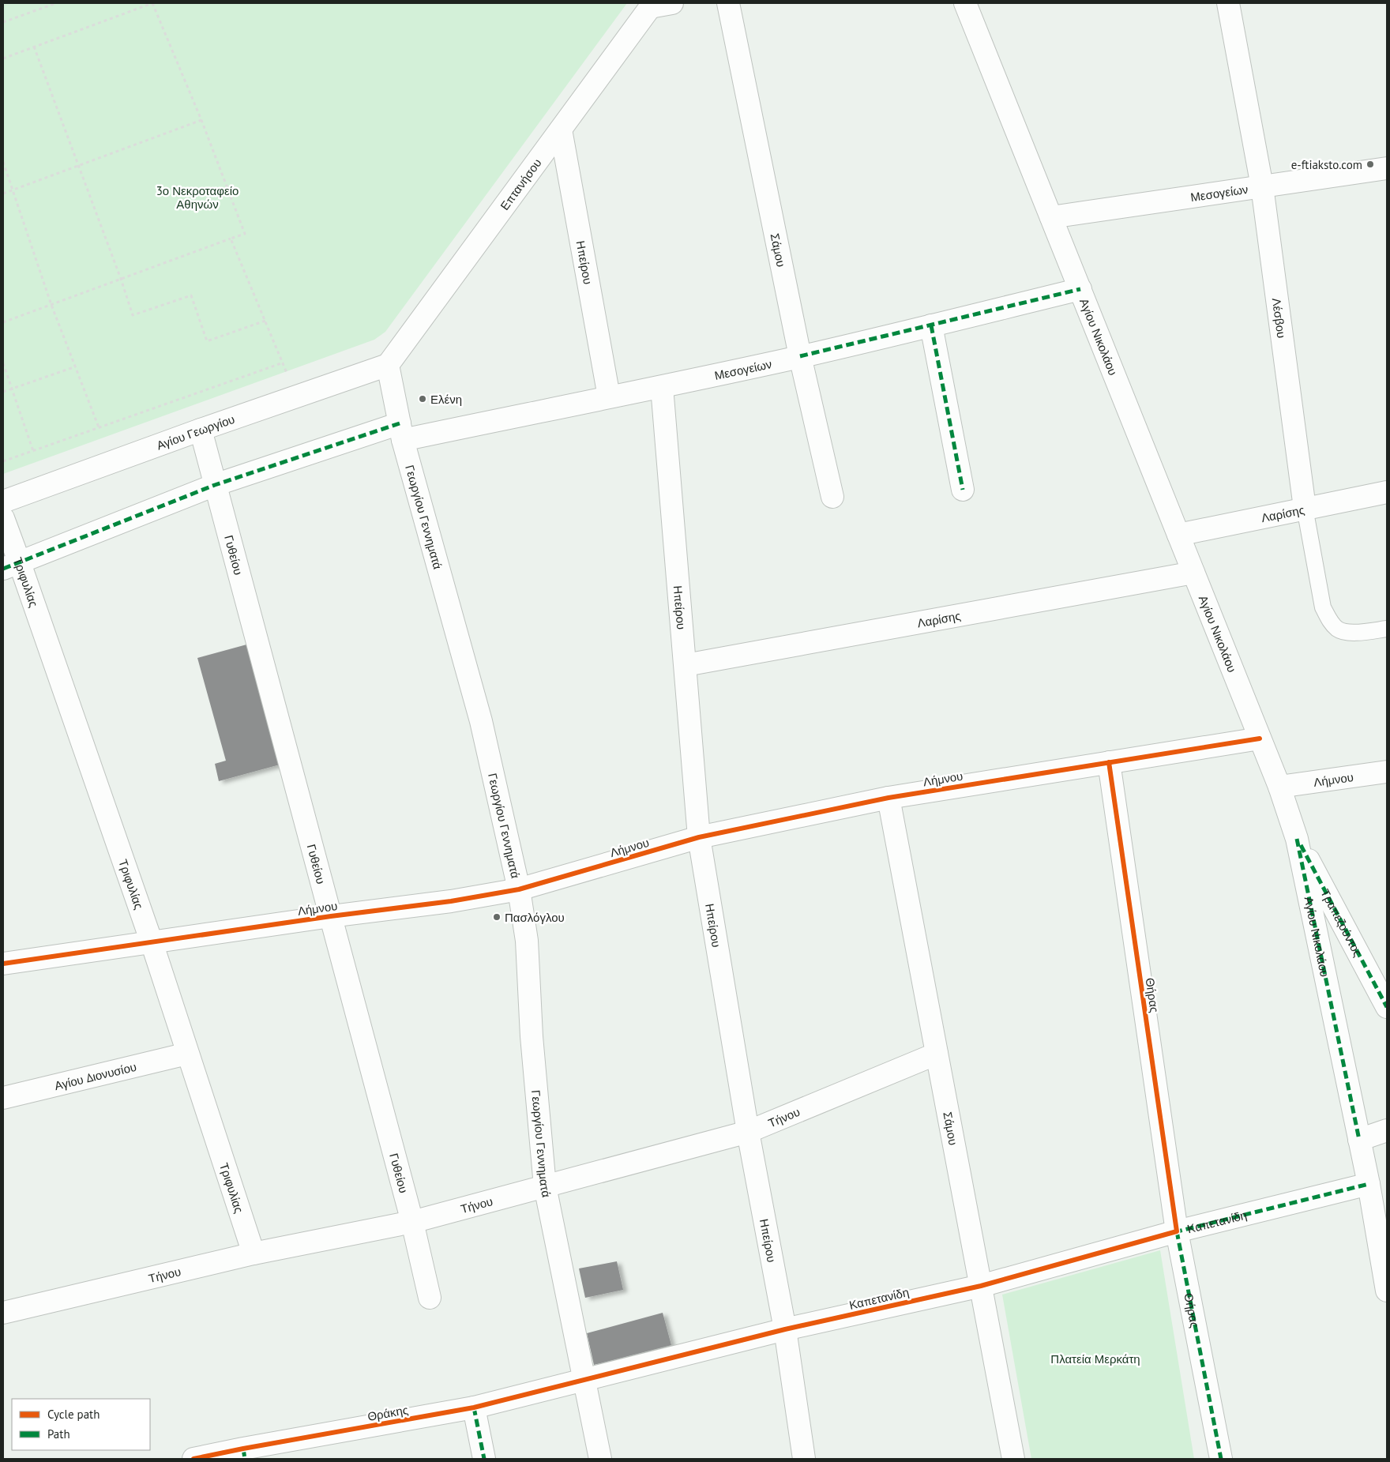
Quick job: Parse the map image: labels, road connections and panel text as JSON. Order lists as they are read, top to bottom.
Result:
{
  "streets": {
    "street": [
      "Επτανήσου",
      "Μεσογείων",
      "Σάμου",
      "Ηπείρου",
      "Λέσβου",
      "Αγίου Νικολάου",
      "Αγίου Γεωργίου",
      "Λαρίσης",
      "Γεωργίου Γεννηματά",
      "Γυθείου",
      "Τριφυλίας",
      "Λήμνου",
      "Τραπεζούντος",
      "Θήρας",
      "Αγίου Διονυσίου",
      "Τήνου",
      "Καπετανίδη",
      "Θράκης"
    ]
  },
  "crossings": [
    ["Επτανήσου", "Ηπείρου"],
    ["Επτανήσου", "Αγίου Γεωργίου"],
    ["Επτανήσου", "Γεωργίου Γεννηματά"],
    ["Μεσογείων", "Σάμου"],
    ["Μεσογείων", "Ηπείρου"],
    ["Μεσογείων", "Λέσβου"],
    ["Μεσογείων", "Αγίου Νικολάου"],
    ["Μεσογείων", "Γεωργίου Γεννηματά"],
    ["Μεσογείων", "Γυθείου"],
    ["Μεσογείων", "Τριφυλίας"],
    ["Σάμου", "Λήμνου"],
    ["Σάμου", "Τήνου"],
    ["Σάμου", "Καπετανίδη"],
    ["Ηπείρου", "Λαρίσης"],
    ["Ηπείρου", "Λήμνου"],
    ["Ηπείρου", "Τήνου"],
    ["Ηπείρου", "Καπετανίδη"],
    ["Λέσβου", "Λαρίσης"],
    ["Αγίου Νικολάου", "Λαρίσης"],
    ["Αγίου Νικολάου", "Λήμνου"],
    ["Αγίου Νικολάου", "Τραπεζούντος"],
    ["Αγίου Νικολάου", "Καπετανίδη"],
    ["Αγίου Γεωργίου", "Γεωργίου Γεννηματά"],
    ["Αγίου Γεωργίου", "Γυθείου"],
    ["Γεωργίου Γεννηματά", "Λήμνου"],
    ["Γεωργίου Γεννηματά", "Τήνου"],
    ["Γεωργίου Γεννηματά", "Καπετανίδη"],
    ["Γεωργίου Γεννηματά", "Θράκης"],
    ["Γυθείου", "Λήμνου"],
    ["Γυθείου", "Τήνου"],
    ["Τριφυλίας", "Λήμνου"],
    ["Τριφυλίας", "Αγίου Διονυσίου"],
    ["Τριφυλίας", "Τήνου"],
    ["Λήμνου", "Θήρας"],
    ["Θήρας", "Καπετανίδη"],
    ["Καπετανίδη", "Θράκης"]
  ],
  "parks": ["3ο Νεκροταφείο Αθηνών", "Πλατεία Μερκάτη"],
  "places": ["e-ftiaksto.com", "Ελένη", "Πασλόγλου"],
  "legend": ["Cycle path", "Path"]
}
